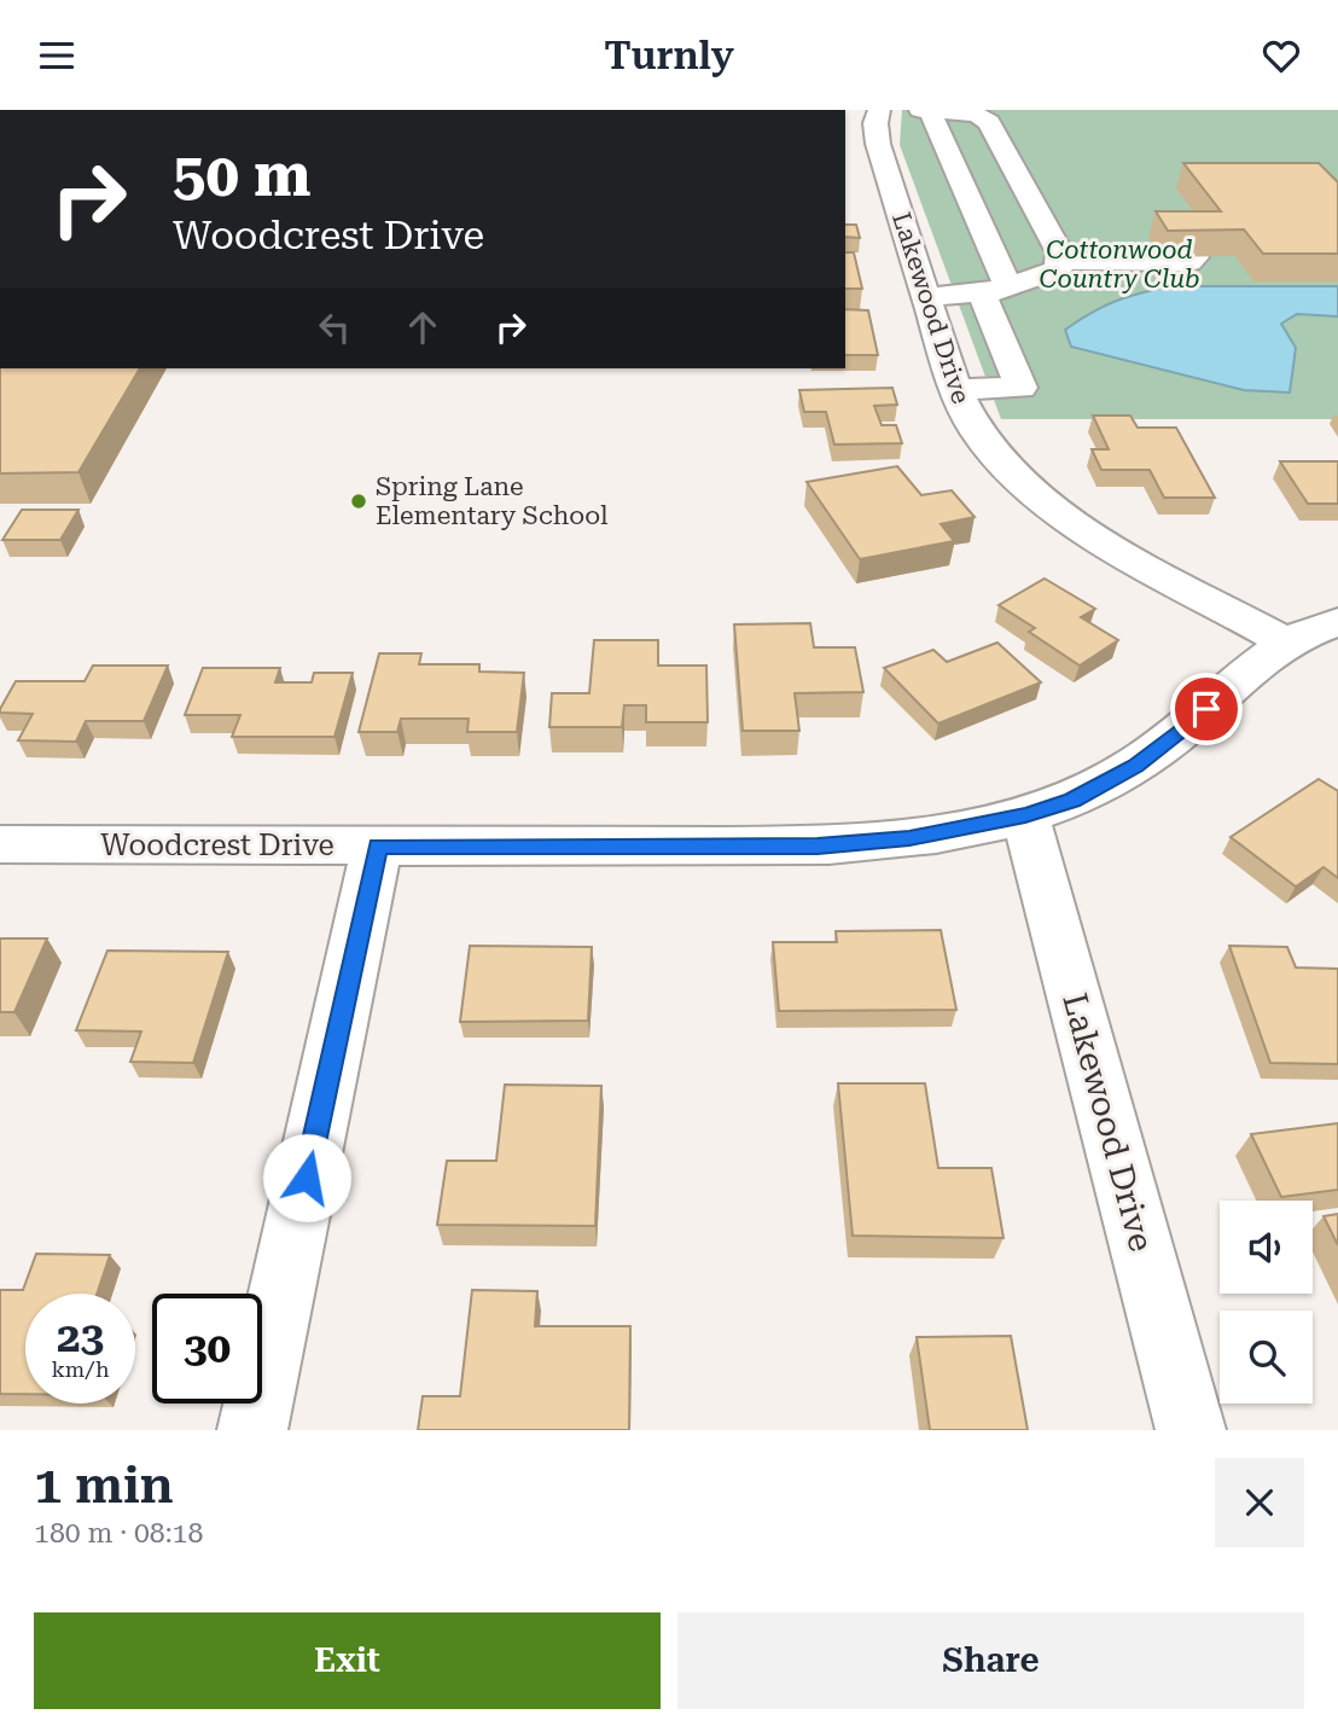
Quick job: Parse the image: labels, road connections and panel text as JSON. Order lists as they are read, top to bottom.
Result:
{
  "streets": {
    "street": ["Lakewood Drive", "Woodcrest Drive"]
  },
  "crossings": [
    ["Lakewood Drive", "Woodcrest Drive"]
  ],
  "parks": ["Cottonwood Country Club"],
  "places": ["Spring Lane Elementary School"],
  "page": {
    "header": "Turnly",
    "turn": ["50 m", "Woodcrest Drive"],
    "speed": "23 km/h",
    "limit": "30",
    "heading": ["1 min", "180 m · 08:18"],
    "buttons": ["Exit", "Share"]
  }
}
